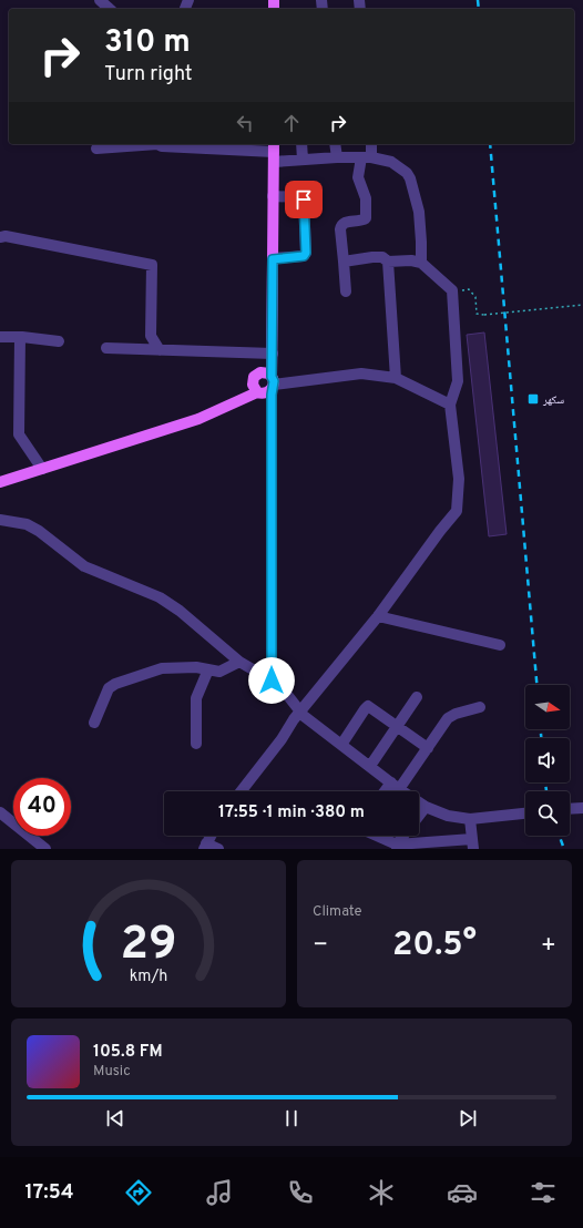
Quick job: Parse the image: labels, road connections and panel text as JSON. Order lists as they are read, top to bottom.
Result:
{
  "places": {
    "transit": ["سكهر"]
  },
  "north": "right",
  "page": {
    "turn": ["310 m", "Turn right"],
    "limit": "40",
    "trip": "17:55 · 1 min · 380 m",
    "tile": "Climate",
    "heat": ["−", "20.5°", "+"],
    "song": ["105.8 FM", "Music"],
    "tabs": "17:54",
    "gauge": ["29", "km/h"]
  }
}
